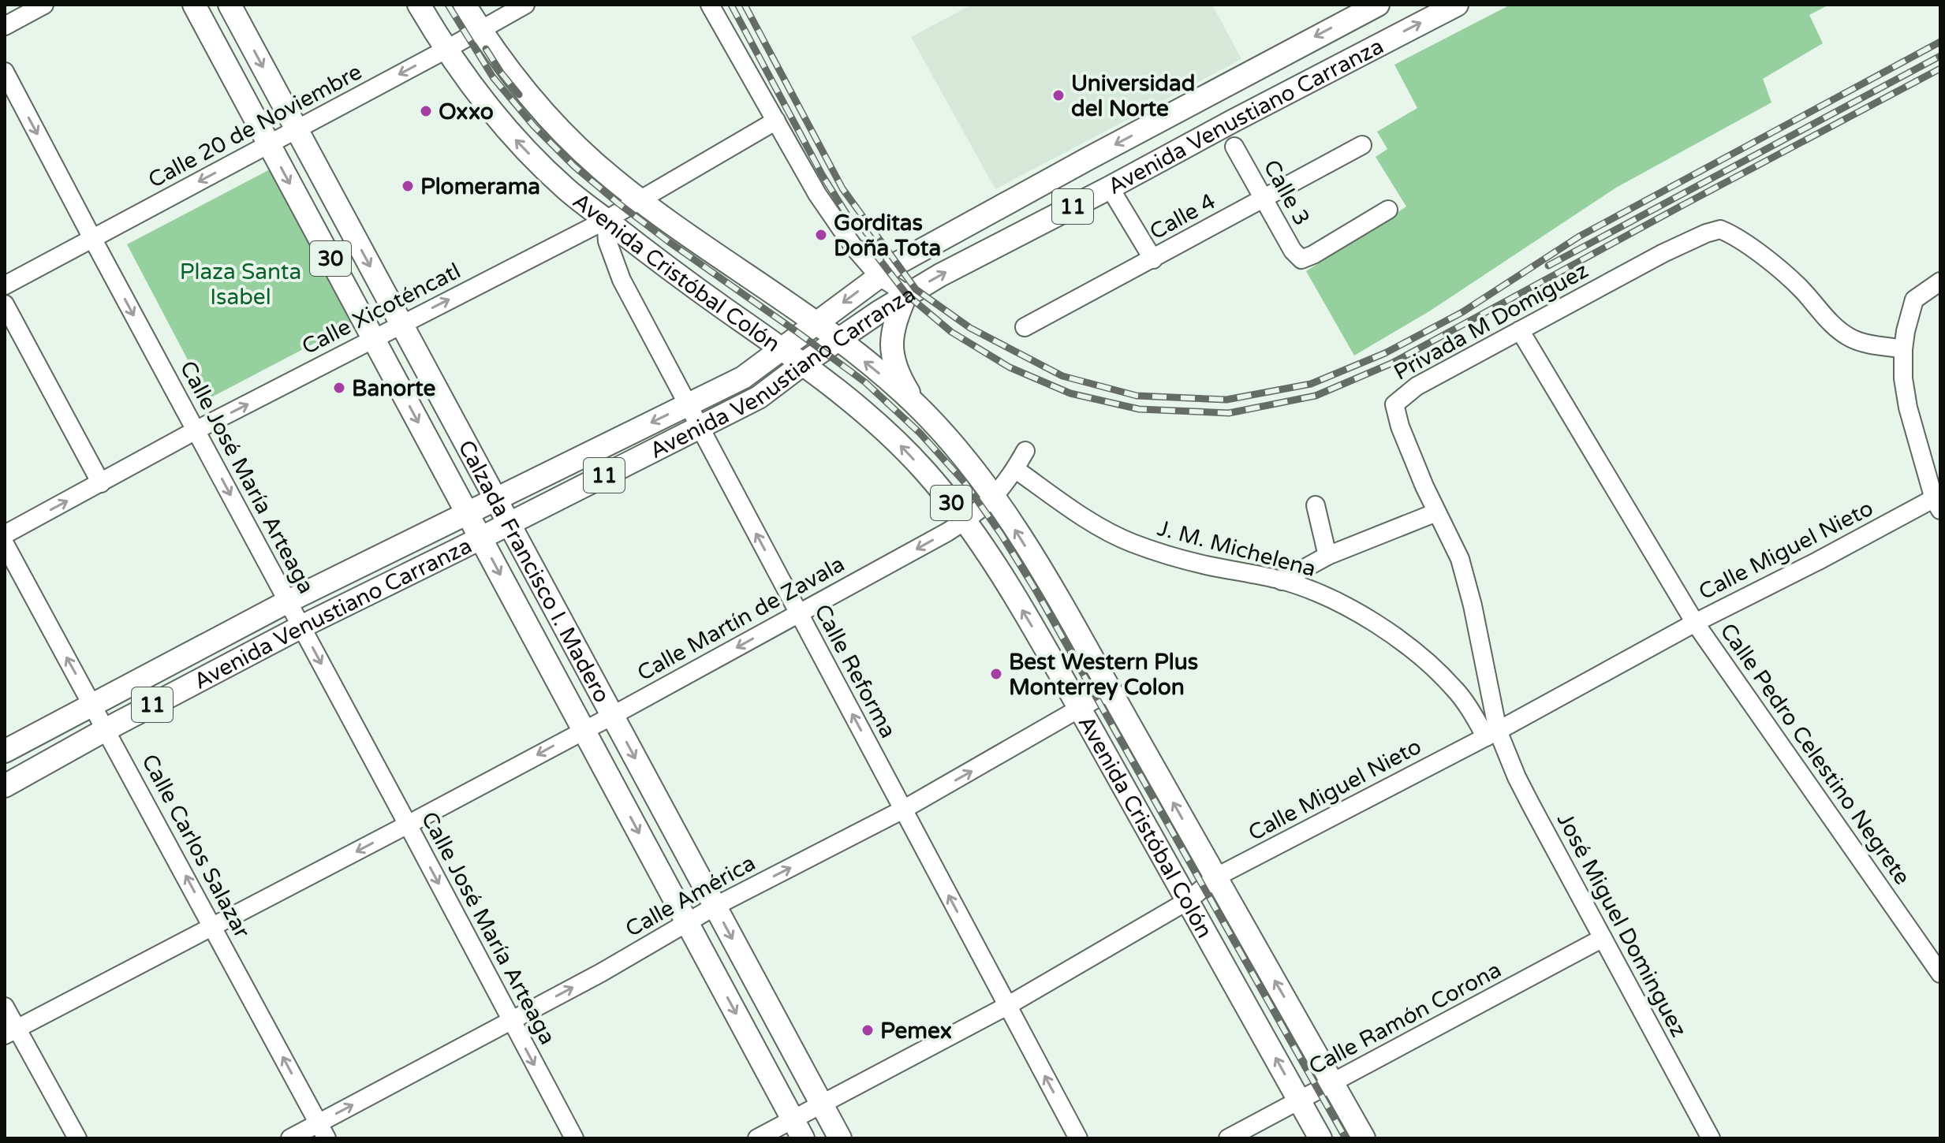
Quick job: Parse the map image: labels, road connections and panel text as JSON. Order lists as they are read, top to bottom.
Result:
{
  "streets": {
    "main road": [
      "Avenida Venustiano Carranza",
      "11",
      "30",
      "Avenida Cristóbal Colón",
      "Calzada Francisco I. Madero"
    ],
    "street": [
      "Calle 20 de Noviembre",
      "Calle 3",
      "Calle 4",
      "Calle Xicoténcatl",
      "Privada M Domiguez",
      "Calle José María Arteaga",
      "J. M. Michelena",
      "Calle Miguel Nieto",
      "Calle Martín de Zavala",
      "Calle Reforma",
      "Calle Pedro Celestino Negrete",
      "Calle Carlos Salazar",
      "Calle América",
      "José Miguel Dominguez",
      "Calle Ramón Corona"
    ]
  },
  "crossings": [
    ["Avenida Venustiano Carranza", "Avenida Cristóbal Colón"],
    ["Avenida Venustiano Carranza", "Calle José María Arteaga"],
    ["Avenida Venustiano Carranza", "Calzada Francisco I. Madero"],
    ["Avenida Venustiano Carranza", "Calle Reforma"],
    ["Avenida Venustiano Carranza", "Calle Carlos Salazar"],
    ["Calle 20 de Noviembre", "Avenida Cristóbal Colón"],
    ["Calle 20 de Noviembre", "Calle José María Arteaga"],
    ["Calle 20 de Noviembre", "Calzada Francisco I. Madero"],
    ["Calle 3", "Calle 4"],
    ["Avenida Cristóbal Colón", "Calle Xicoténcatl"],
    ["Avenida Cristóbal Colón", "Calle Miguel Nieto"],
    ["Avenida Cristóbal Colón", "Calle Martín de Zavala"],
    ["Avenida Cristóbal Colón", "Calle Reforma"],
    ["Avenida Cristóbal Colón", "Calle América"],
    ["Avenida Cristóbal Colón", "Calle Ramón Corona"],
    ["Calle Xicoténcatl", "Calle José María Arteaga"],
    ["Calle Xicoténcatl", "Calzada Francisco I. Madero"],
    ["Calle Xicoténcatl", "Calle Reforma"],
    ["Privada M Domiguez", "J. M. Michelena"],
    ["Privada M Domiguez", "Calle Miguel Nieto"],
    ["Privada M Domiguez", "Calle Pedro Celestino Negrete"],
    ["Privada M Domiguez", "José Miguel Dominguez"],
    ["Calle José María Arteaga", "Calle Martín de Zavala"],
    ["Calle José María Arteaga", "Calle América"],
    ["J. M. Michelena", "Calle Miguel Nieto"],
    ["J. M. Michelena", "Calle Martín de Zavala"],
    ["J. M. Michelena", "José Miguel Dominguez"],
    ["Calle Miguel Nieto", "Calzada Francisco I. Madero"],
    ["Calle Miguel Nieto", "Calle Reforma"],
    ["Calle Miguel Nieto", "Calle Pedro Celestino Negrete"],
    ["Calle Miguel Nieto", "José Miguel Dominguez"],
    ["Calzada Francisco I. Madero", "Calle Martín de Zavala"],
    ["Calzada Francisco I. Madero", "Calle América"],
    ["Calle Martín de Zavala", "Calle Reforma"],
    ["Calle Martín de Zavala", "Calle Carlos Salazar"],
    ["Calle Reforma", "Calle América"],
    ["Calle Carlos Salazar", "Calle América"],
    ["José Miguel Dominguez", "Calle Ramón Corona"]
  ],
  "one_way": [
    "Calle 20 de Noviembre",
    "Calle Xicoténcatl",
    "Calle José María Arteaga",
    "Calzada Francisco I. Madero",
    "Calle Martín de Zavala",
    "Calle Reforma",
    "Calle Carlos Salazar",
    "Calle América"
  ],
  "parks": ["Plaza Santa Isabel"],
  "places": [
    "Universidad del Norte",
    "Oxxo",
    "Plomerama",
    "Gorditas Doña Tota",
    "Banorte",
    "Best Western Plus Monterrey Colon",
    "Pemex"
  ]
}
